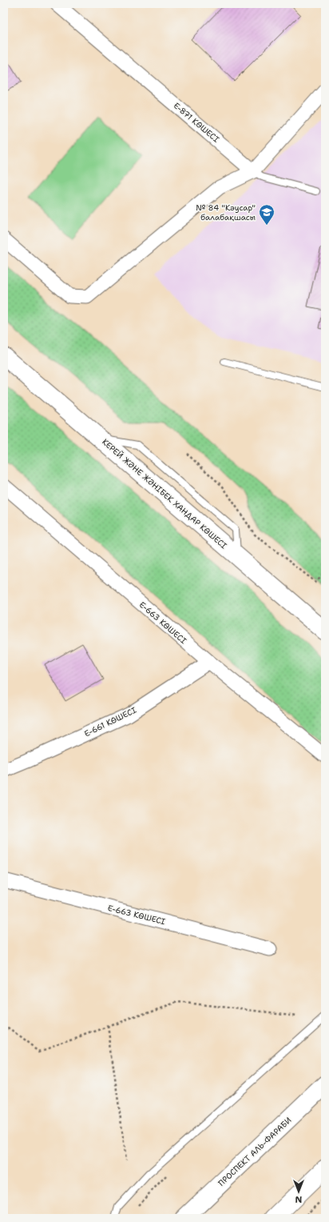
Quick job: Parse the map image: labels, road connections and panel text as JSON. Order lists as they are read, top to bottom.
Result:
{
  "streets": {
    "main road": ["КЕРЕЙ ЖӘНЕ ЖӘНІБЕК ХАНДАР КӨШЕСІ", "ПРОСПЕКТ АЛЬ-ФАРАБИ"],
    "street": ["Е-871 КӨШЕСІ", "Е-663 КӨШЕСІ", "Е-661 КӨШЕСІ"]
  },
  "crossings": [
    ["Е-663 КӨШЕСІ", "Е-661 КӨШЕСІ"]
  ],
  "places": {
    "school or university": ["№ 84 \"Кәусар\" балабақшасы"]
  },
  "north": "bottom"
}
